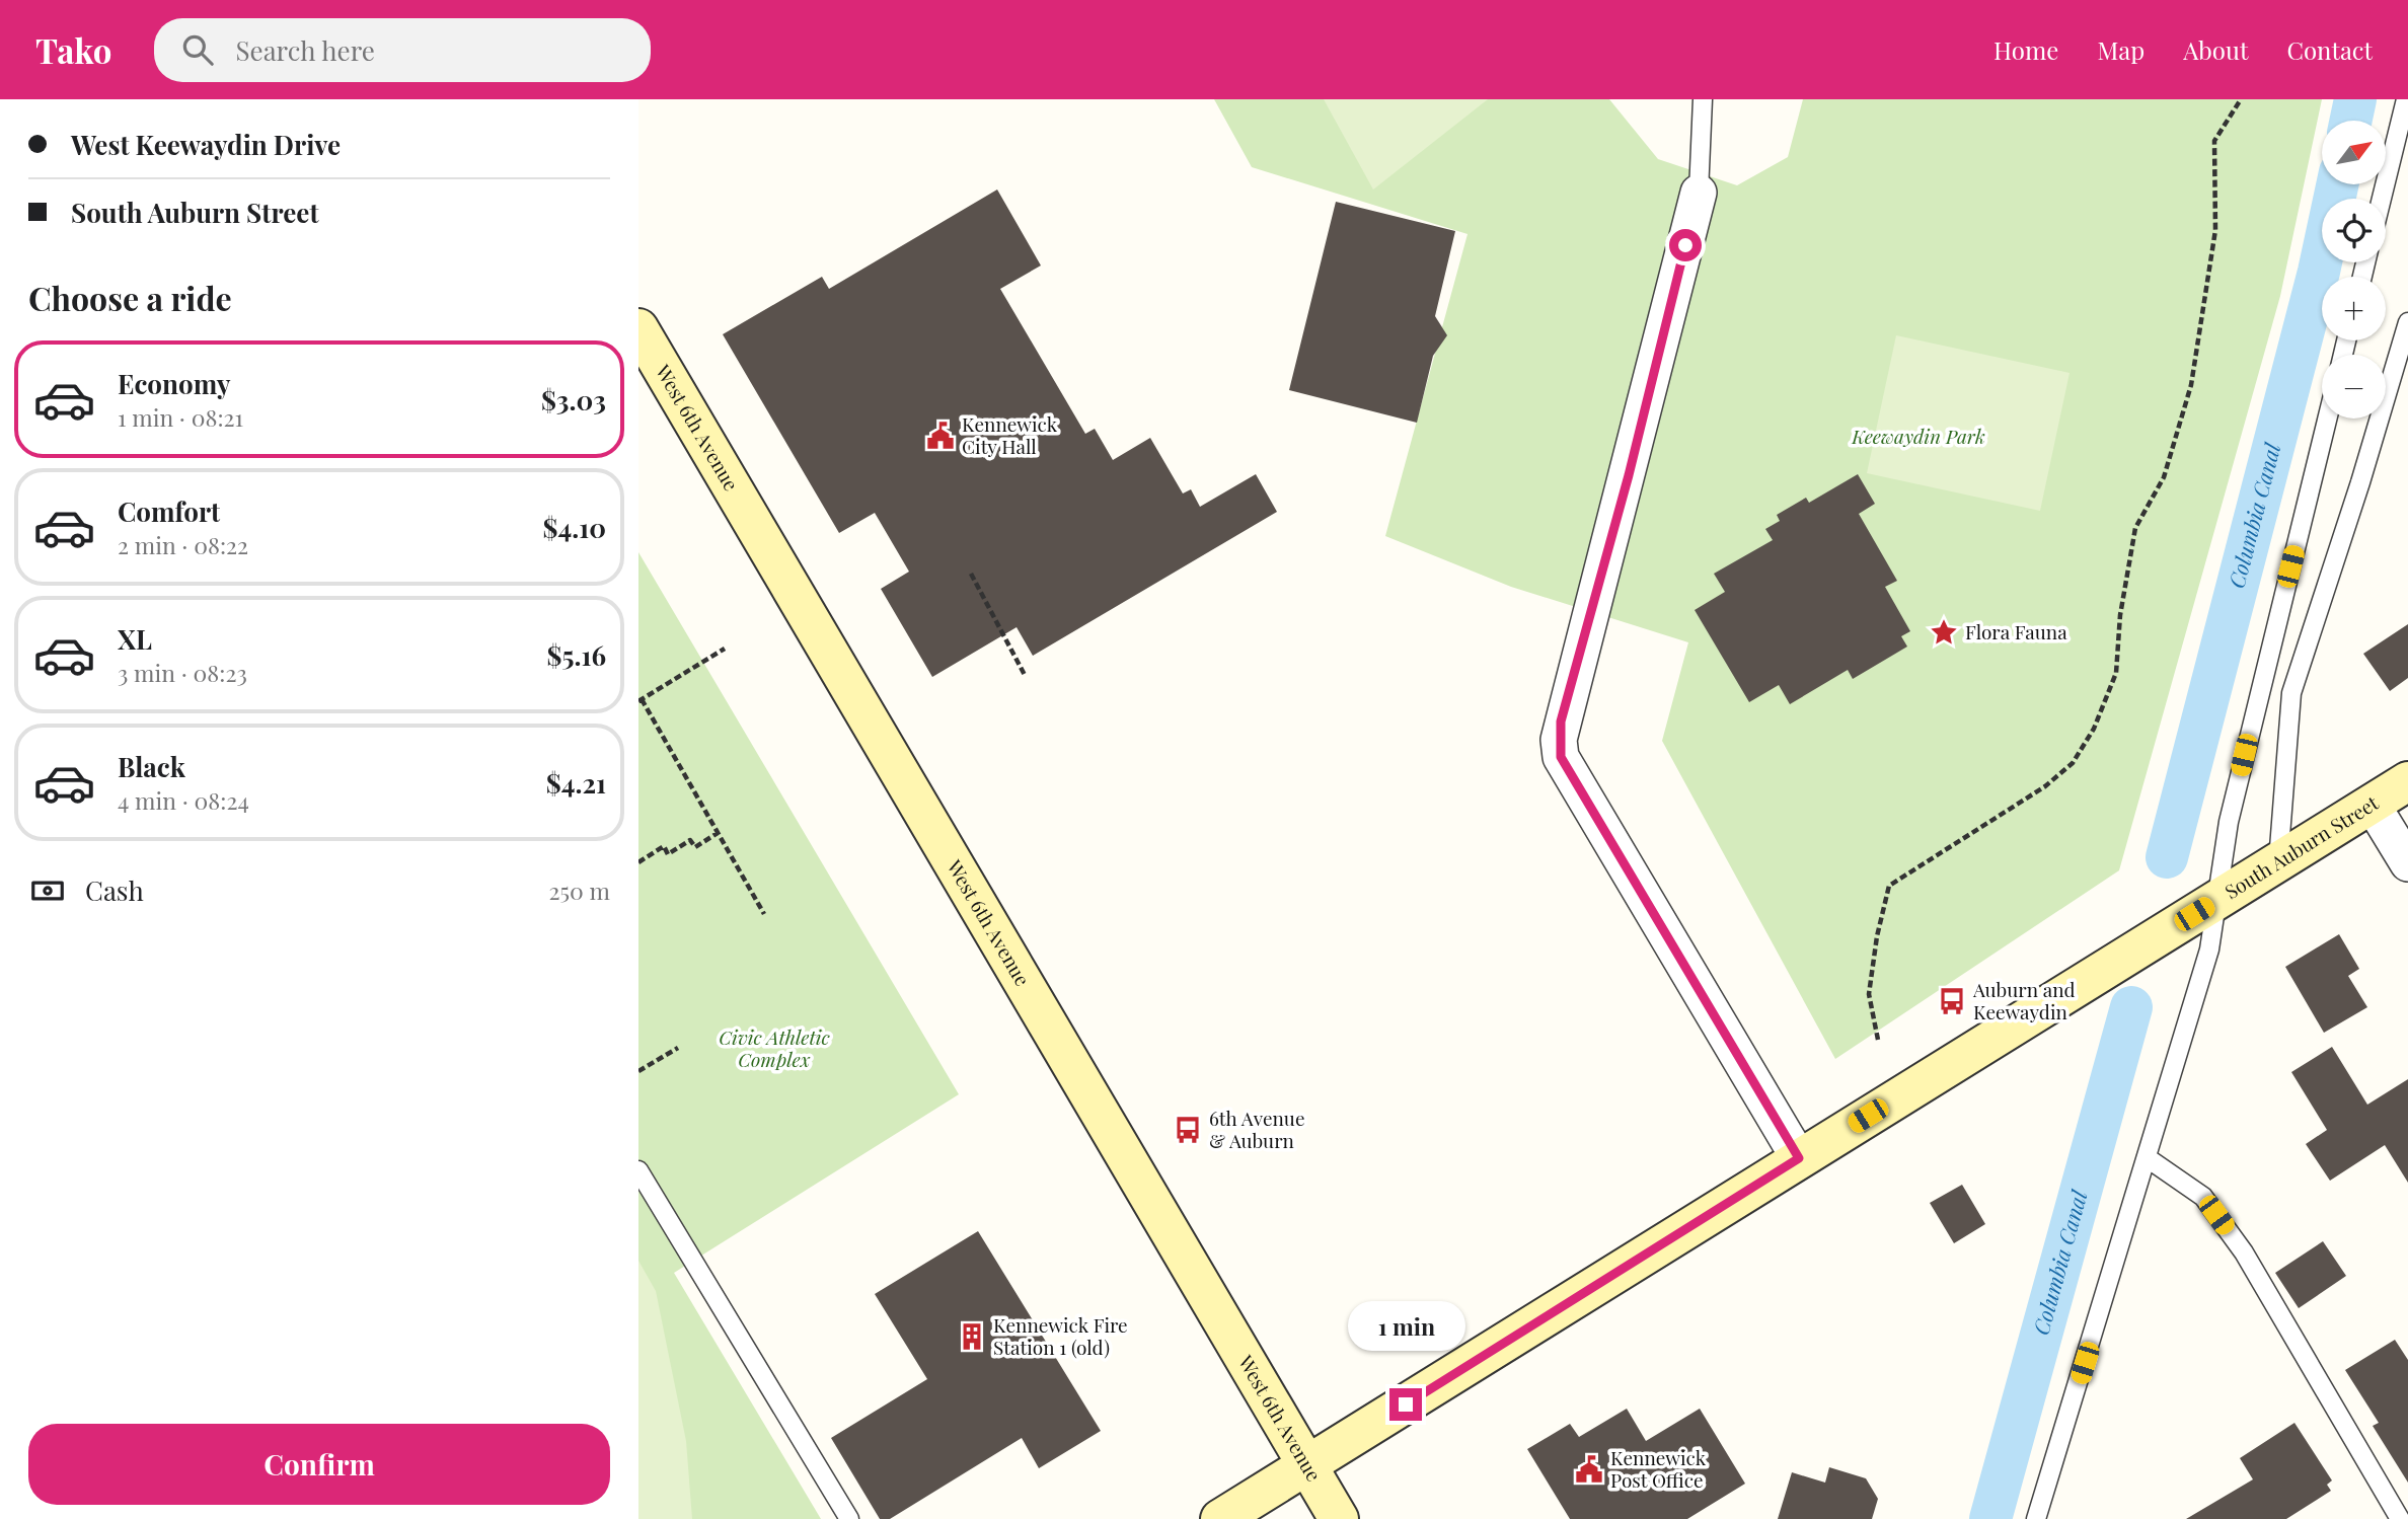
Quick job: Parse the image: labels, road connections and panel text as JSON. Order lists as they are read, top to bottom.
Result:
{
  "streets": {
    "street": ["West 6th Avenue", "South Auburn Street"]
  },
  "crossings": [
    ["West 6th Avenue", "South Auburn Street"]
  ],
  "water": ["Columbia Canal"],
  "parks": ["Keewaydin Park", "Civic Athletic Complex"],
  "places": {
    "public building": ["Kennewick City Hall", "Kennewick Post Office"],
    "place": ["Flora Fauna"],
    "bus stop": ["Auburn and Keewaydin", "6th Avenue & Auburn"],
    "building": ["Kennewick Fire Station 1 (old)"]
  },
  "north": "top right",
  "page": {
    "header": "Tako",
    "search": "Search here",
    "nav": [
      "Home",
      "Map",
      "About",
      "Contact"
    ],
    "banner": ["West Keewaydin Drive", "South Auburn Street"],
    "map_buttons": ["+", "−"],
    "heading": "Choose a ride",
    "list": [
      {
        "name": "Economy",
        "note": "1 min · 08:21",
        "value": "$3.03"
      },
      {
        "name": "Comfort",
        "note": "2 min · 08:22",
        "value": "$4.10"
      },
      {
        "name": "XL",
        "note": "3 min · 08:23",
        "value": "$5.16"
      },
      {
        "name": "Black",
        "note": "4 min · 08:24",
        "value": "$4.21"
      }
    ],
    "pay": ["Cash", "250 m"],
    "bubble": "1 min",
    "buttons": "Confirm"
  }
}
